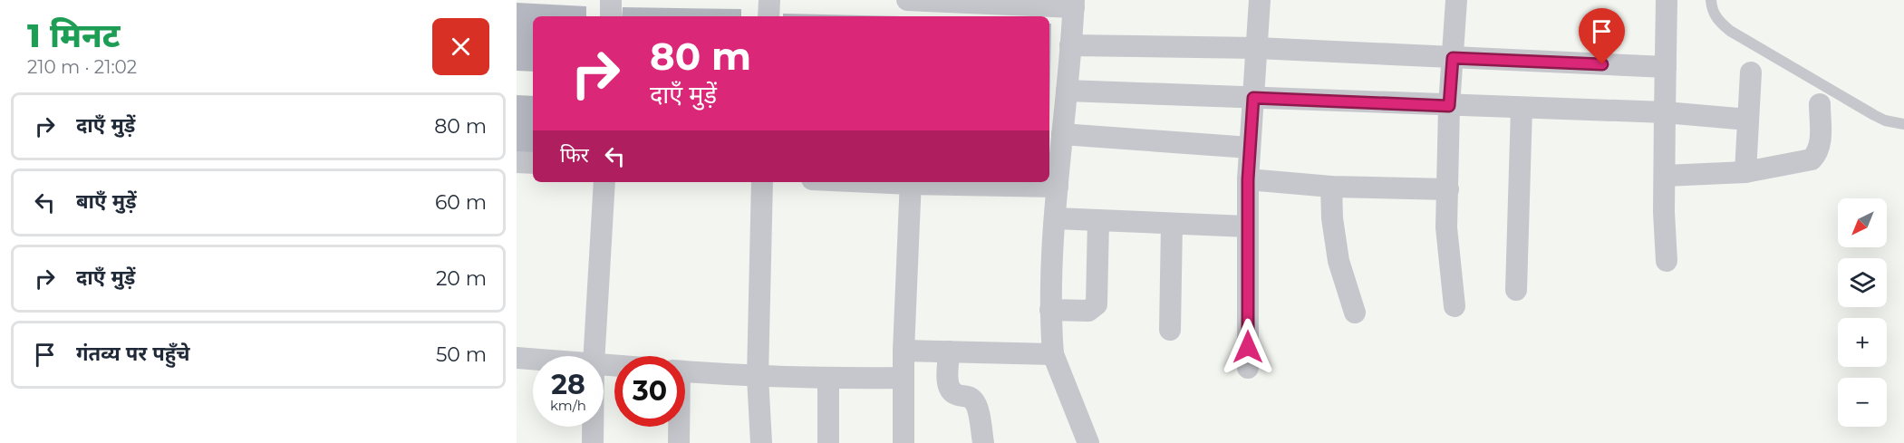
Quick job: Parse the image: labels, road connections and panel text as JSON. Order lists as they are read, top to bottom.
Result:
{
  "north": "bottom left",
  "page": {
    "heading": ["1 मिनट", "210 m · 21:02"],
    "turn": ["80 m", "दाएँ मुड़ें"],
    "list": [
      {
        "name": "दाएँ मुड़ें",
        "value": "80 m"
      },
      {
        "name": "बाएँ मुड़ें",
        "value": "60 m"
      },
      {
        "name": "दाएँ मुड़ें",
        "value": "20 m"
      },
      {
        "name": "गंतव्य पर पहुँचे",
        "value": "50 m"
      }
    ],
    "then": "फिर",
    "map_buttons": ["+", "−"],
    "speed": "28 km/h",
    "limit": "30"
  }
}
